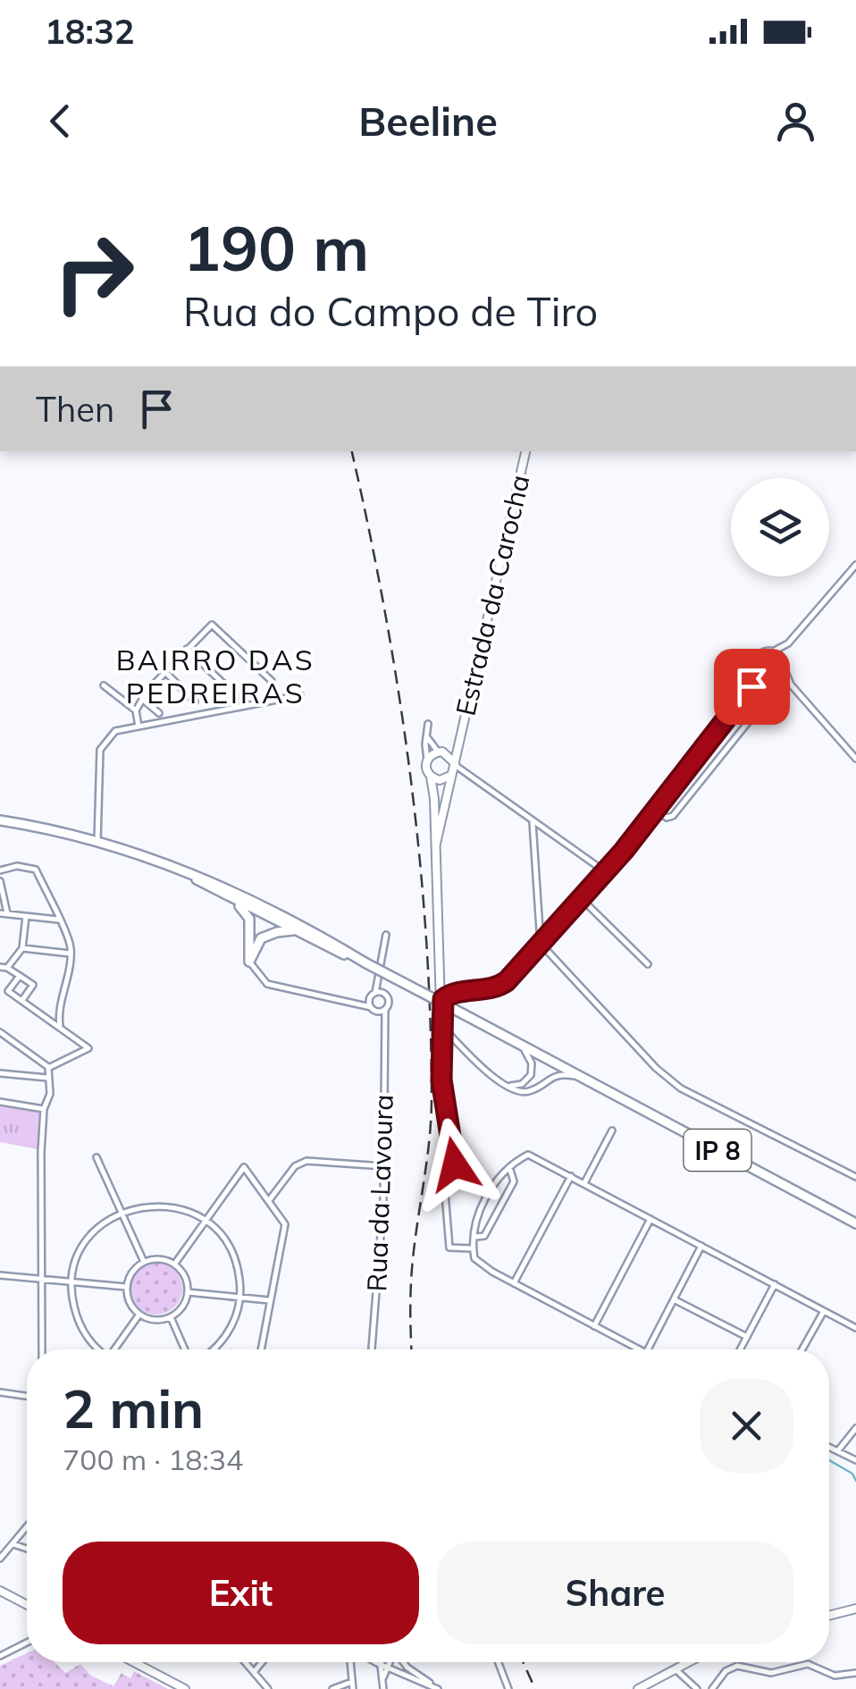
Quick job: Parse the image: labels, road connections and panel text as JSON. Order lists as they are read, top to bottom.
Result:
{
  "streets": {
    "main road": ["IP 8"],
    "street": ["Estrada da Carocha", "Rua da Lavoura"]
  },
  "districts": ["BAIRRO DAS PEDREIRAS"],
  "page": {
    "status": "18:32",
    "header": "Beeline",
    "turn": ["190 m", "Rua do Campo de Tiro"],
    "then": "Then",
    "heading": ["2 min", "700 m · 18:34"],
    "buttons": ["Exit", "Share"]
  }
}
